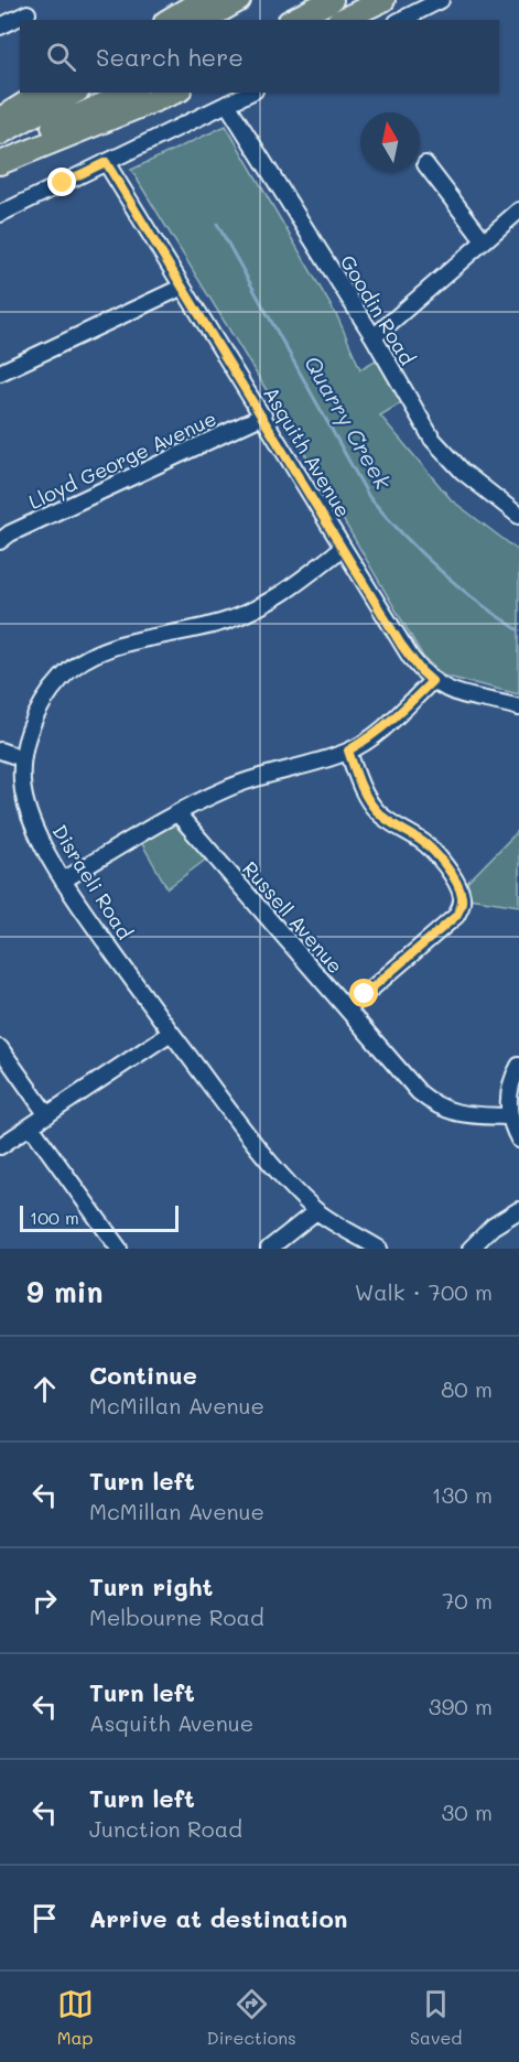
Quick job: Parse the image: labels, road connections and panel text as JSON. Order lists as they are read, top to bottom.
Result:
{
  "streets": {
    "street": [
      "Goodin Road",
      "Asquith Avenue",
      "Lloyd George Avenue",
      "Disraeli Road",
      "Russell Avenue"
    ]
  },
  "crossings": [
    ["Asquith Avenue", "Lloyd George Avenue"],
    ["Asquith Avenue", "Disraeli Road"]
  ],
  "water": ["Quarry Creek"],
  "scale_bar": "100 m",
  "north": "top",
  "page": {
    "search": "Search here",
    "scale": "100 m",
    "heading": ["9 min", "Walk · 700 m"],
    "list": [
      ["Continue", "McMillan Avenue", "80 m"],
      ["Turn left", "McMillan Avenue", "130 m"],
      ["Turn right", "Melbourne Road", "70 m"],
      ["Turn left", "Asquith Avenue", "390 m"],
      ["Turn left", "Junction Road", "30 m"],
      "Arrive at destination"
    ],
    "nav": ["Map", "Directions", "Saved"]
  }
}
